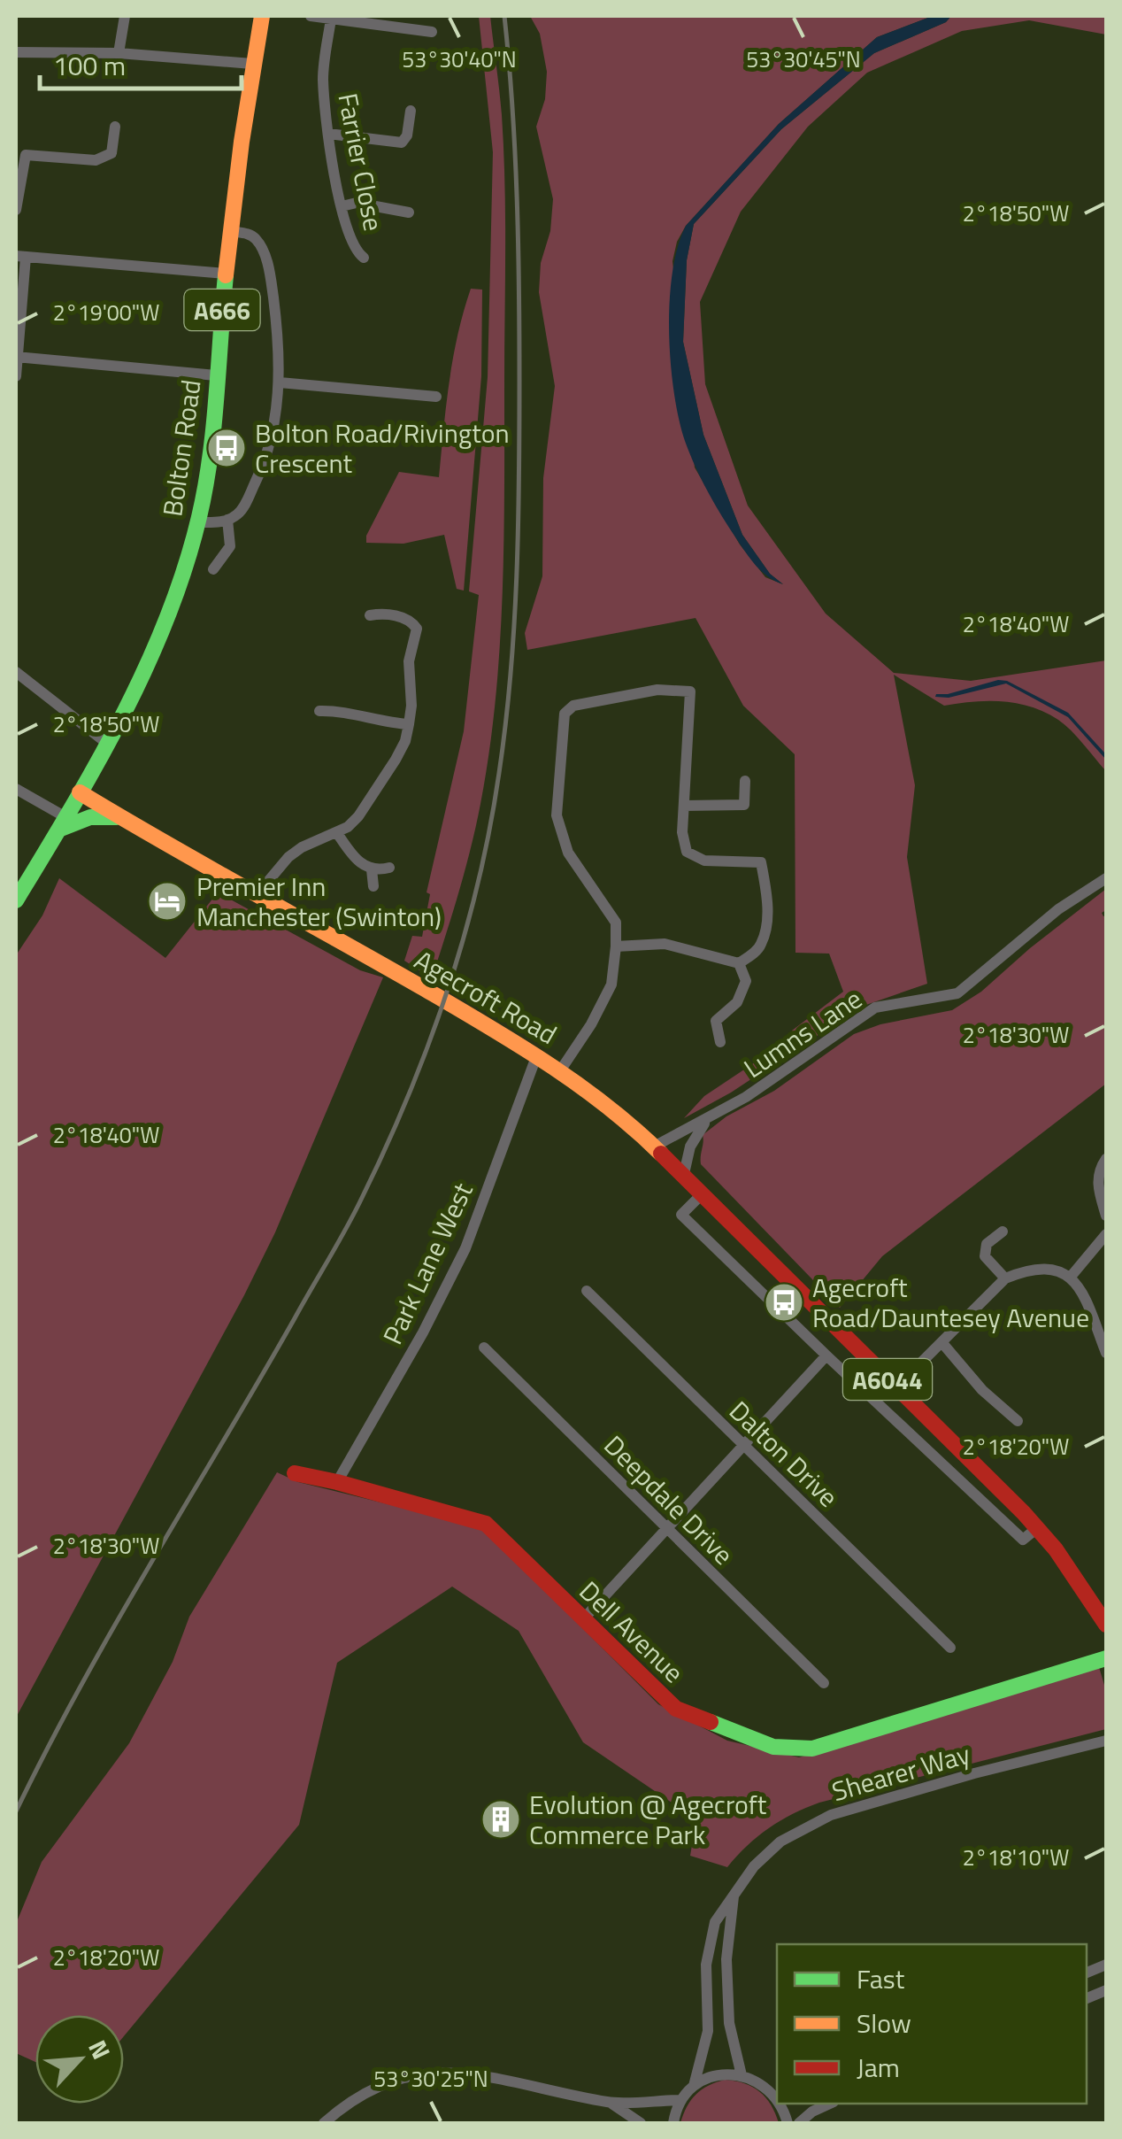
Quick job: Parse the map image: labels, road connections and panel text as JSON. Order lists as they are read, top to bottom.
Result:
{
  "streets": {
    "main road": [
      "A666",
      "Bolton Road",
      "Agecroft Road",
      "A6044",
      "Dell Avenue"
    ],
    "street": [
      "Farrier Close",
      "Lumns Lane",
      "Park Lane West",
      "Dalton Drive",
      "Deepdale Drive",
      "Shearer Way"
    ]
  },
  "crossings": [
    ["Bolton Road", "Agecroft Road"],
    ["Agecroft Road", "Lumns Lane"],
    ["Agecroft Road", "Park Lane West"],
    ["Park Lane West", "Dell Avenue"]
  ],
  "places": {
    "bus stop": ["Bolton Road/Rivington Crescent", "Agecroft Road/Dauntesey Avenue"],
    "hotel": ["Premier Inn Manchester (Swinton)"],
    "building": ["Evolution @ Agecroft Commerce Park"]
  },
  "legend": ["Fast", "Slow", "Jam"],
  "scale_bar": "100 m",
  "north": "top right",
  "coordinates": [
    "53°30'40\"N",
    "53°30'45\"N",
    "2°18'50\"W",
    "2°19'00\"W",
    "2°18'40\"W",
    "2°18'30\"W",
    "2°18'20\"W",
    "2°18'10\"W",
    "53°30'25\"N"
  ]
}
